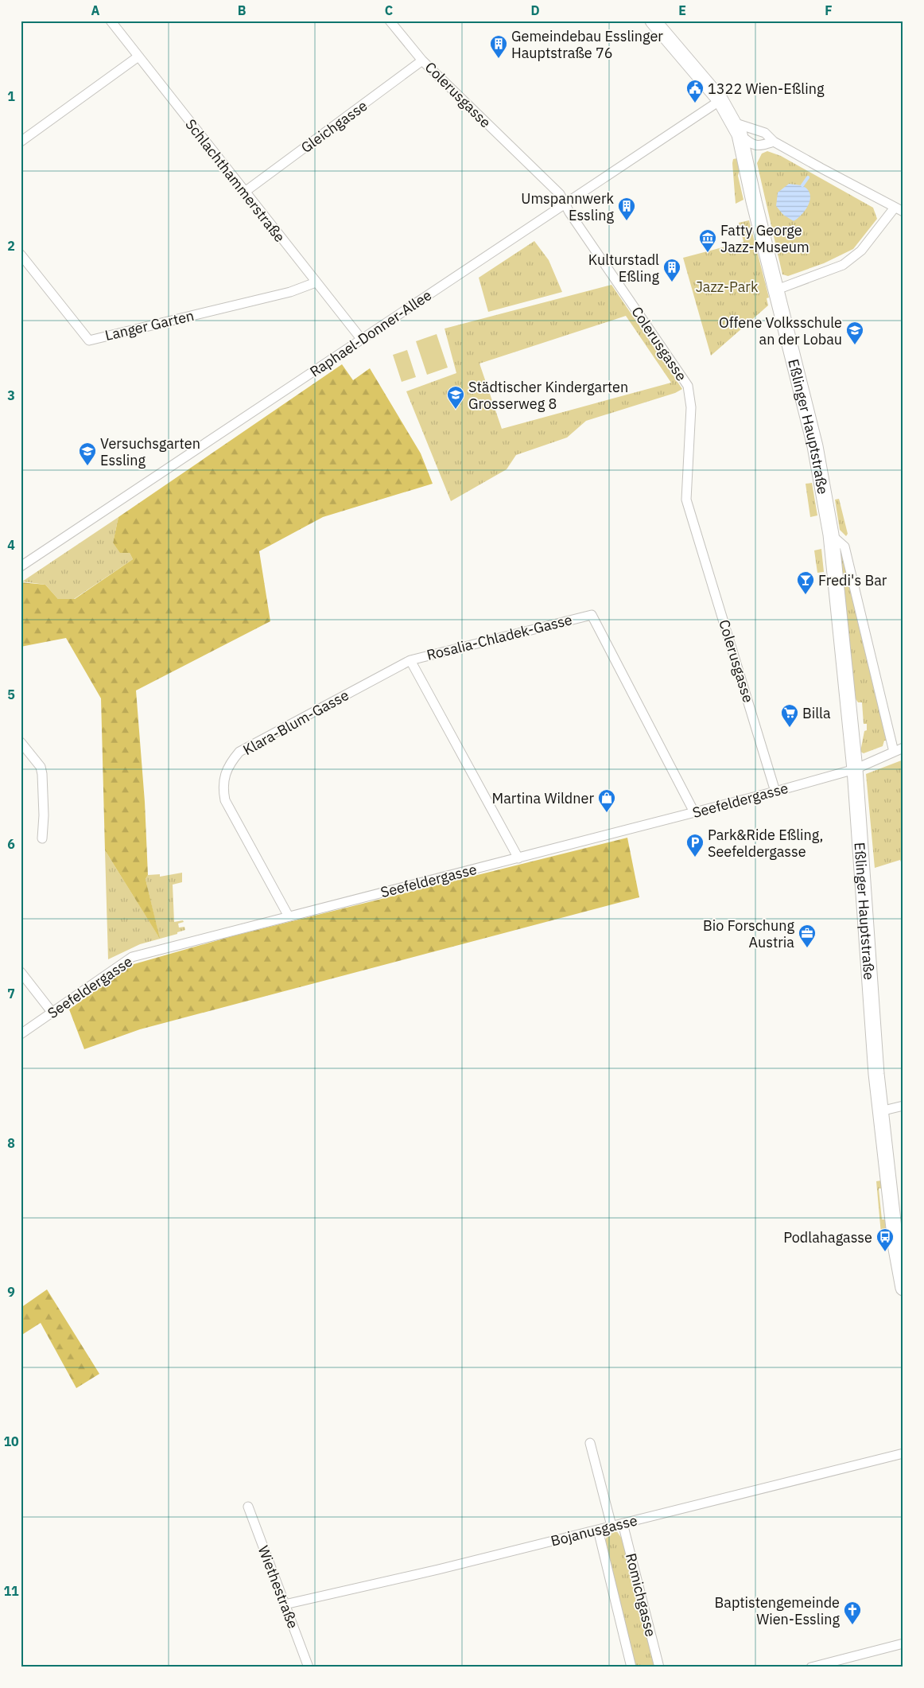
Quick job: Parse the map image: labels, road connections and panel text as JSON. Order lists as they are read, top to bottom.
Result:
{
  "streets": {
    "main road": ["Eßlinger Hauptstraße"],
    "street": [
      "Colerusgasse",
      "Gleichgasse",
      "Schlachthammerstraße",
      "Langer Garten",
      "Raphael-Donner-Allee",
      "Rosalia-Chladek-Gasse",
      "Klara-Blum-Gasse",
      "Seefeldergasse",
      "Bojanusgasse",
      "Wiethestraße",
      "Romichgasse"
    ]
  },
  "crossings": [
    ["Colerusgasse", "Gleichgasse"],
    ["Colerusgasse", "Raphael-Donner-Allee"],
    ["Colerusgasse", "Seefeldergasse"],
    ["Gleichgasse", "Schlachthammerstraße"],
    ["Schlachthammerstraße", "Langer Garten"],
    ["Schlachthammerstraße", "Raphael-Donner-Allee"],
    ["Raphael-Donner-Allee", "Eßlinger Hauptstraße"],
    ["Eßlinger Hauptstraße", "Seefeldergasse"],
    ["Rosalia-Chladek-Gasse", "Klara-Blum-Gasse"],
    ["Rosalia-Chladek-Gasse", "Seefeldergasse"],
    ["Klara-Blum-Gasse", "Seefeldergasse"],
    ["Bojanusgasse", "Wiethestraße"],
    ["Bojanusgasse", "Romichgasse"]
  ],
  "parks": ["Jazz-Park"],
  "places": {
    "building": ["Gemeindebau Esslinger Hauptstraße 76", "Umspannwerk Essling", "Kulturstadl Eßling"],
    "public building": ["1322 Wien-Eßling"],
    "museum": ["Fatty George Jazz-Museum"],
    "school or university": ["Offene Volksschule an der Lobau", "Städtischer Kindergarten Grosserweg 8", "Versuchsgarten Essling"],
    "bar": ["Fredi's Bar"],
    "supermarket": ["Billa"],
    "shop": ["Martina Wildner"],
    "parking": ["Park&Ride Eßling, Seefeldergasse"],
    "office": ["Bio Forschung Austria"],
    "bus stop": ["Podlahagasse"],
    "church": ["Baptistengemeinde Wien-Essling"]
  },
  "grid": {
    "columns": [
      "A",
      "B",
      "C",
      "D",
      "E",
      "F"
    ],
    "rows": [
      "1",
      "2",
      "3",
      "4",
      "5",
      "6",
      "7",
      "8",
      "9",
      "10",
      "11"
    ]
  }
}
